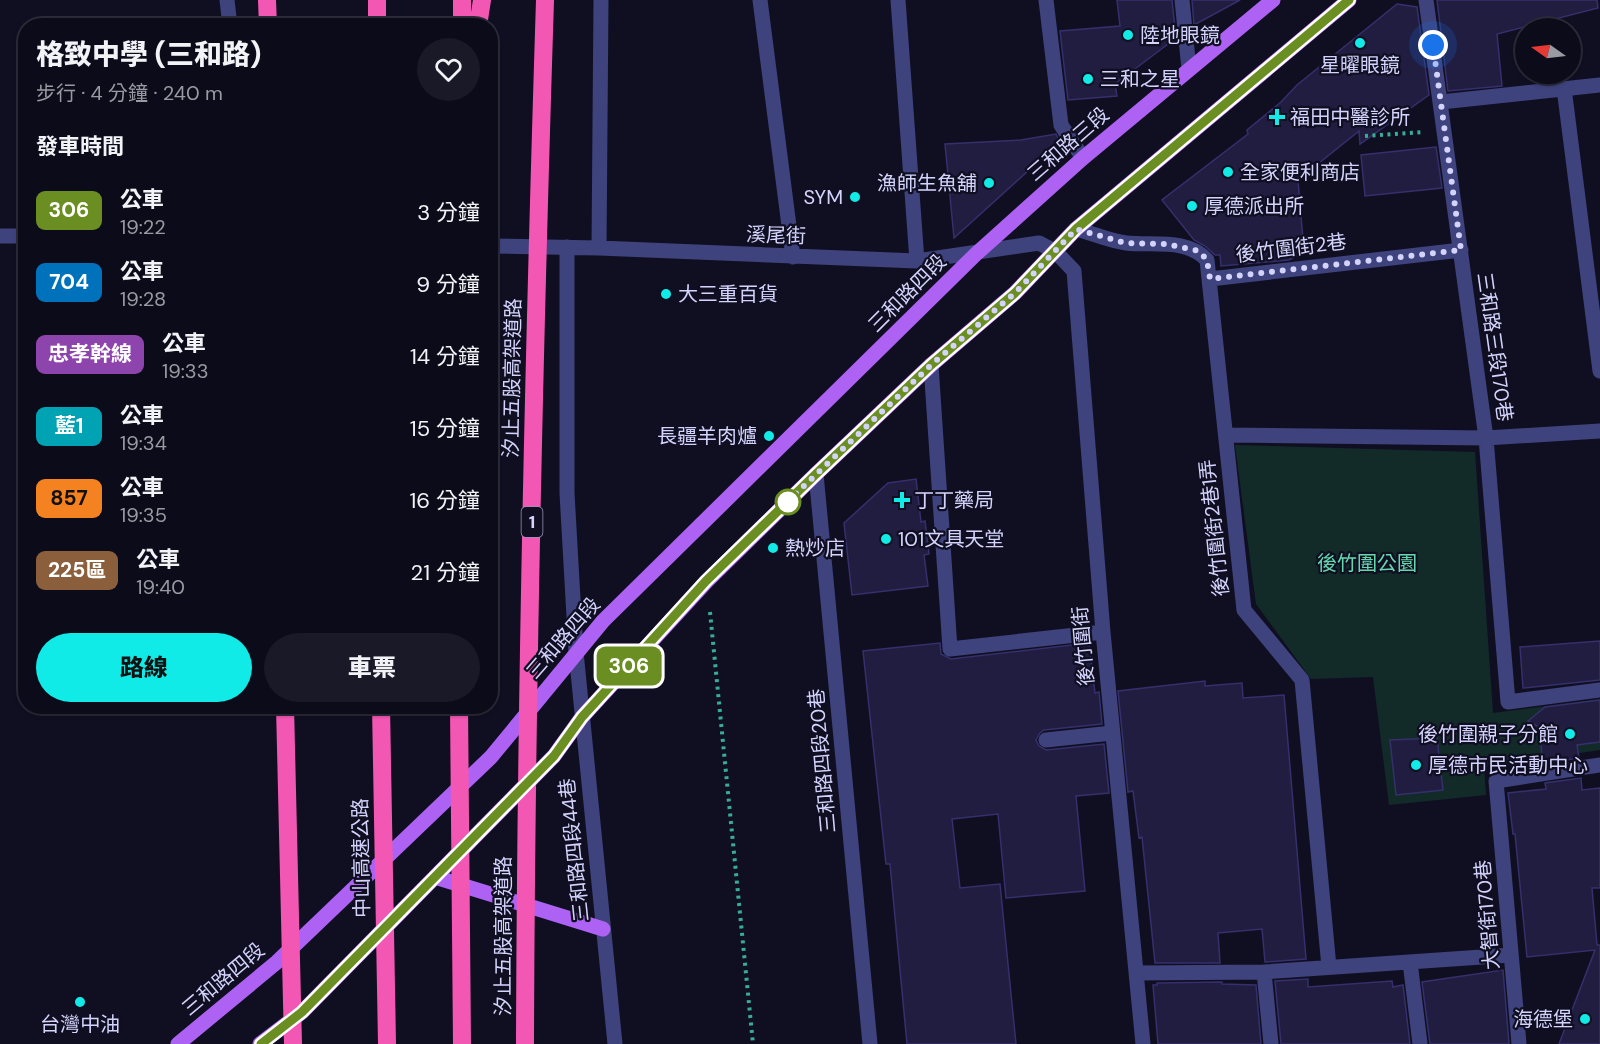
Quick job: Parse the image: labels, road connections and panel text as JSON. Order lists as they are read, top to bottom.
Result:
{
  "streets": {
    "highway": ["汐止五股高架道路", "1", "中山高速公路"],
    "main road": ["三和路三段", "三和路四段"],
    "street": [
      "溪尾街",
      "後竹圍街2巷",
      "三和路三段170巷",
      "後竹圍街2巷1弄",
      "後竹圍街",
      "三和路四段20巷",
      "三和路四段44巷",
      "大智街170巷"
    ]
  },
  "crossings": [
    ["三和路三段", "溪尾街"],
    ["三和路三段", "三和路四段"],
    ["溪尾街", "三和路四段"],
    ["溪尾街", "後竹圍街"],
    ["溪尾街", "三和路四段44巷"],
    ["後竹圍街2巷", "三和路三段170巷"],
    ["後竹圍街2巷", "後竹圍街2巷1弄"],
    ["三和路四段", "三和路四段44巷"]
  ],
  "parks": ["後竹圍公園"],
  "places": {
    "other": [
      "陸地眼鏡",
      "星曜眼鏡",
      "三和之星",
      "全家便利商店",
      "漁師生魚舖",
      "SYM",
      "厚德派出所",
      "大三重百貨",
      "長疆羊肉爐",
      "101文具天堂",
      "熱炒店",
      "後竹圍親子分館",
      "厚德市民活動中心",
      "台灣中油",
      "海德堡"
    ],
    "health": ["福田中醫診所", "丁丁藥局"]
  },
  "lines": ["bus line 306"],
  "north": "left",
  "page": {
    "on_map": "306",
    "heading": [
      ["格致中學 (三和路)", "步行 · 4 分鐘 · 240 m"],
      "發車時間"
    ],
    "list": [
      {
        "mark": "306",
        "name": "公車",
        "note": "19:22",
        "value": "3 分鐘"
      },
      {
        "mark": "704",
        "name": "公車",
        "note": "19:28",
        "value": "9 分鐘"
      },
      {
        "mark": "忠孝幹線",
        "name": "公車",
        "note": "19:33",
        "value": "14 分鐘"
      },
      {
        "mark": "藍1",
        "name": "公車",
        "note": "19:34",
        "value": "15 分鐘"
      },
      {
        "mark": "857",
        "name": "公車",
        "note": "19:35",
        "value": "16 分鐘"
      },
      {
        "mark": "225區",
        "name": "公車",
        "note": "19:40",
        "value": "21 分鐘"
      }
    ],
    "buttons": ["路線", "車票"]
  }
}
